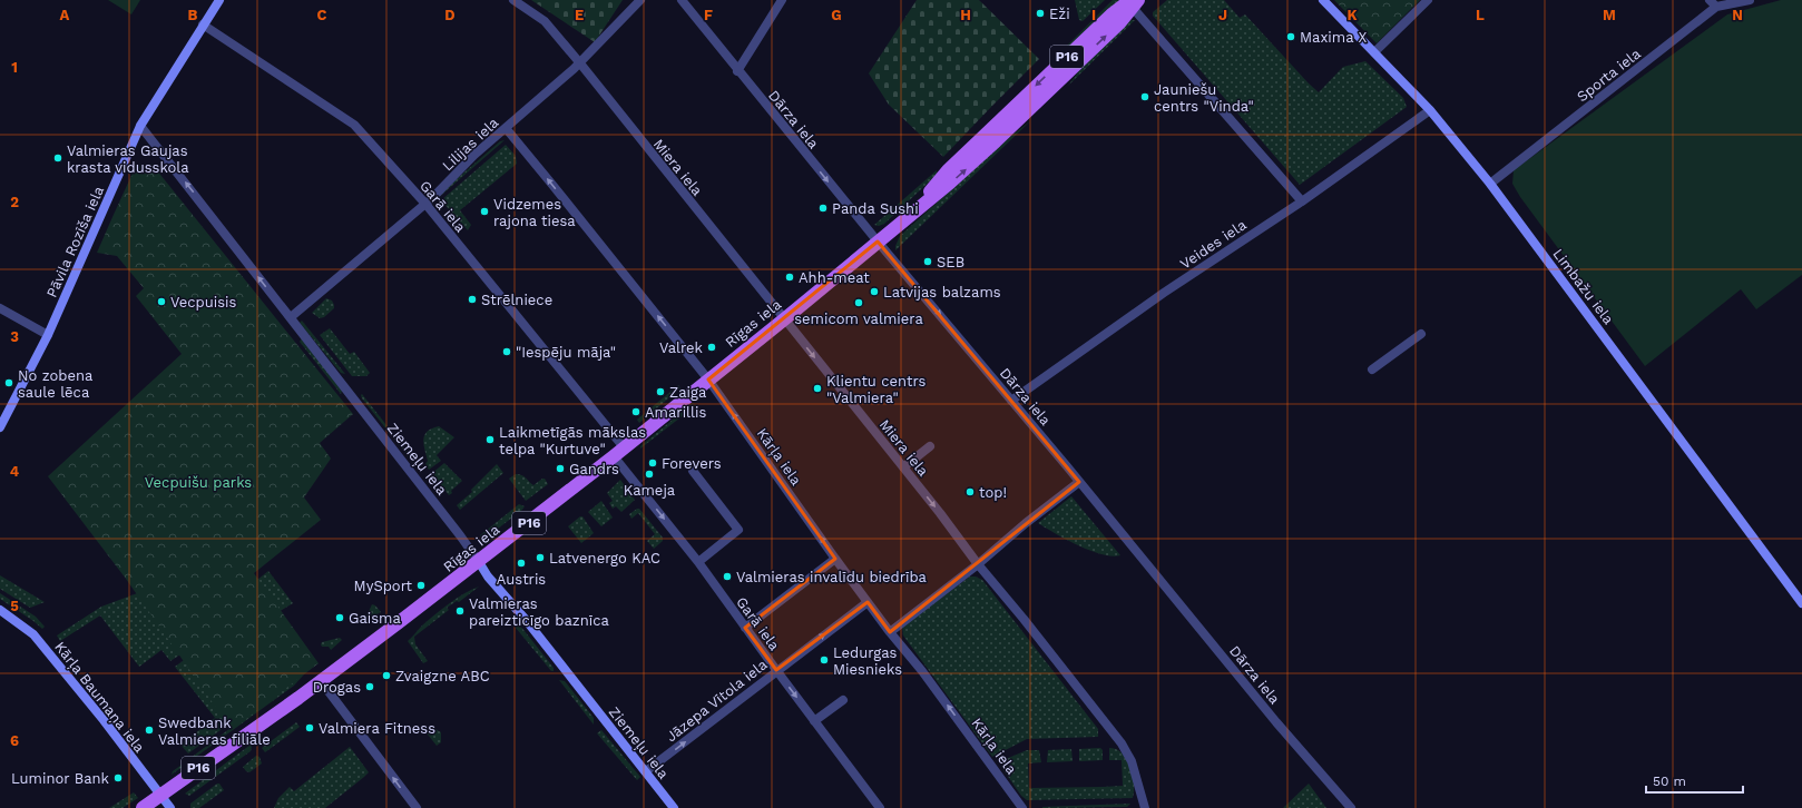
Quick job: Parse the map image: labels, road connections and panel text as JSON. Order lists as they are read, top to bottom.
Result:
{
  "streets": {
    "main road": ["P16", "Rīgas iela"],
    "street": [
      "Sporta iela",
      "Dārza iela",
      "Lilijas iela",
      "Miera iela",
      "Garā iela",
      "Pāvila Rozīša iela",
      "Veides iela",
      "Limbažu iela",
      "Kārļa iela",
      "Ziemeļu iela",
      "Kārļa Baumaņa iela",
      "Jāzepa Vītola iela"
    ]
  },
  "crossings": [
    ["Sporta iela", "Limbažu iela"],
    ["Dārza iela", "Veides iela"],
    ["Dārza iela", "Rīgas iela"],
    ["Lilijas iela", "Miera iela"],
    ["Lilijas iela", "Garā iela"],
    ["Lilijas iela", "Kārļa iela"],
    ["Lilijas iela", "Ziemeļu iela"],
    ["Miera iela", "Rīgas iela"],
    ["Garā iela", "Pāvila Rozīša iela"],
    ["Garā iela", "Rīgas iela"],
    ["Garā iela", "Jāzepa Vītola iela"],
    ["Pāvila Rozīša iela", "Ziemeļu iela"],
    ["Veides iela", "Limbažu iela"],
    ["Rīgas iela", "Kārļa iela"],
    ["Rīgas iela", "Ziemeļu iela"],
    ["Rīgas iela", "Kārļa Baumaņa iela"],
    ["Kārļa iela", "Jāzepa Vītola iela"],
    ["Ziemeļu iela", "Jāzepa Vītola iela"]
  ],
  "one_way": ["Dārza iela", "Kārļa iela"],
  "parks": ["Vecpuišu parks"],
  "places": [
    "Eži",
    "Maxima X",
    "Jauniešu centrs \"Vinda\"",
    "Valmieras Gaujas krasta vidusskola",
    "Panda Sushi",
    "Vidzemes rajona tiesa",
    "SEB",
    "Ahh-meat",
    "Latvijas balzams",
    "Strēlniece",
    "Vecpuisis",
    "semicom valmiera",
    "Valrek",
    "\"Iespēju māja\"",
    "No zobena saule lēca",
    "Klientu centrs \"Valmiera\"",
    "Zaiga",
    "Amarillis",
    "Laikmetīgās mākslas telpa \"Kurtuve\"",
    "Forevers",
    "Gandrs",
    "Kameja",
    "top!",
    "Latvenergo KAC",
    "Austris",
    "Valmieras invalīdu biedrība",
    "MySport",
    "Valmieras pareizticīgo baznīca",
    "Gaisma",
    "Ledurgas Miesnieks",
    "Zvaigzne ABC",
    "Drogas",
    "Valmiera Fitness",
    "Swedbank Valmieras filiāle",
    "Luminor Bank"
  ],
  "scale_bar": "50 m",
  "grid": {
    "columns": [
      "A",
      "B",
      "C",
      "D",
      "E",
      "F",
      "G",
      "H",
      "I",
      "J",
      "K",
      "L",
      "M",
      "N"
    ],
    "rows": [
      "1",
      "2",
      "3",
      "4",
      "5",
      "6"
    ]
  }
}
